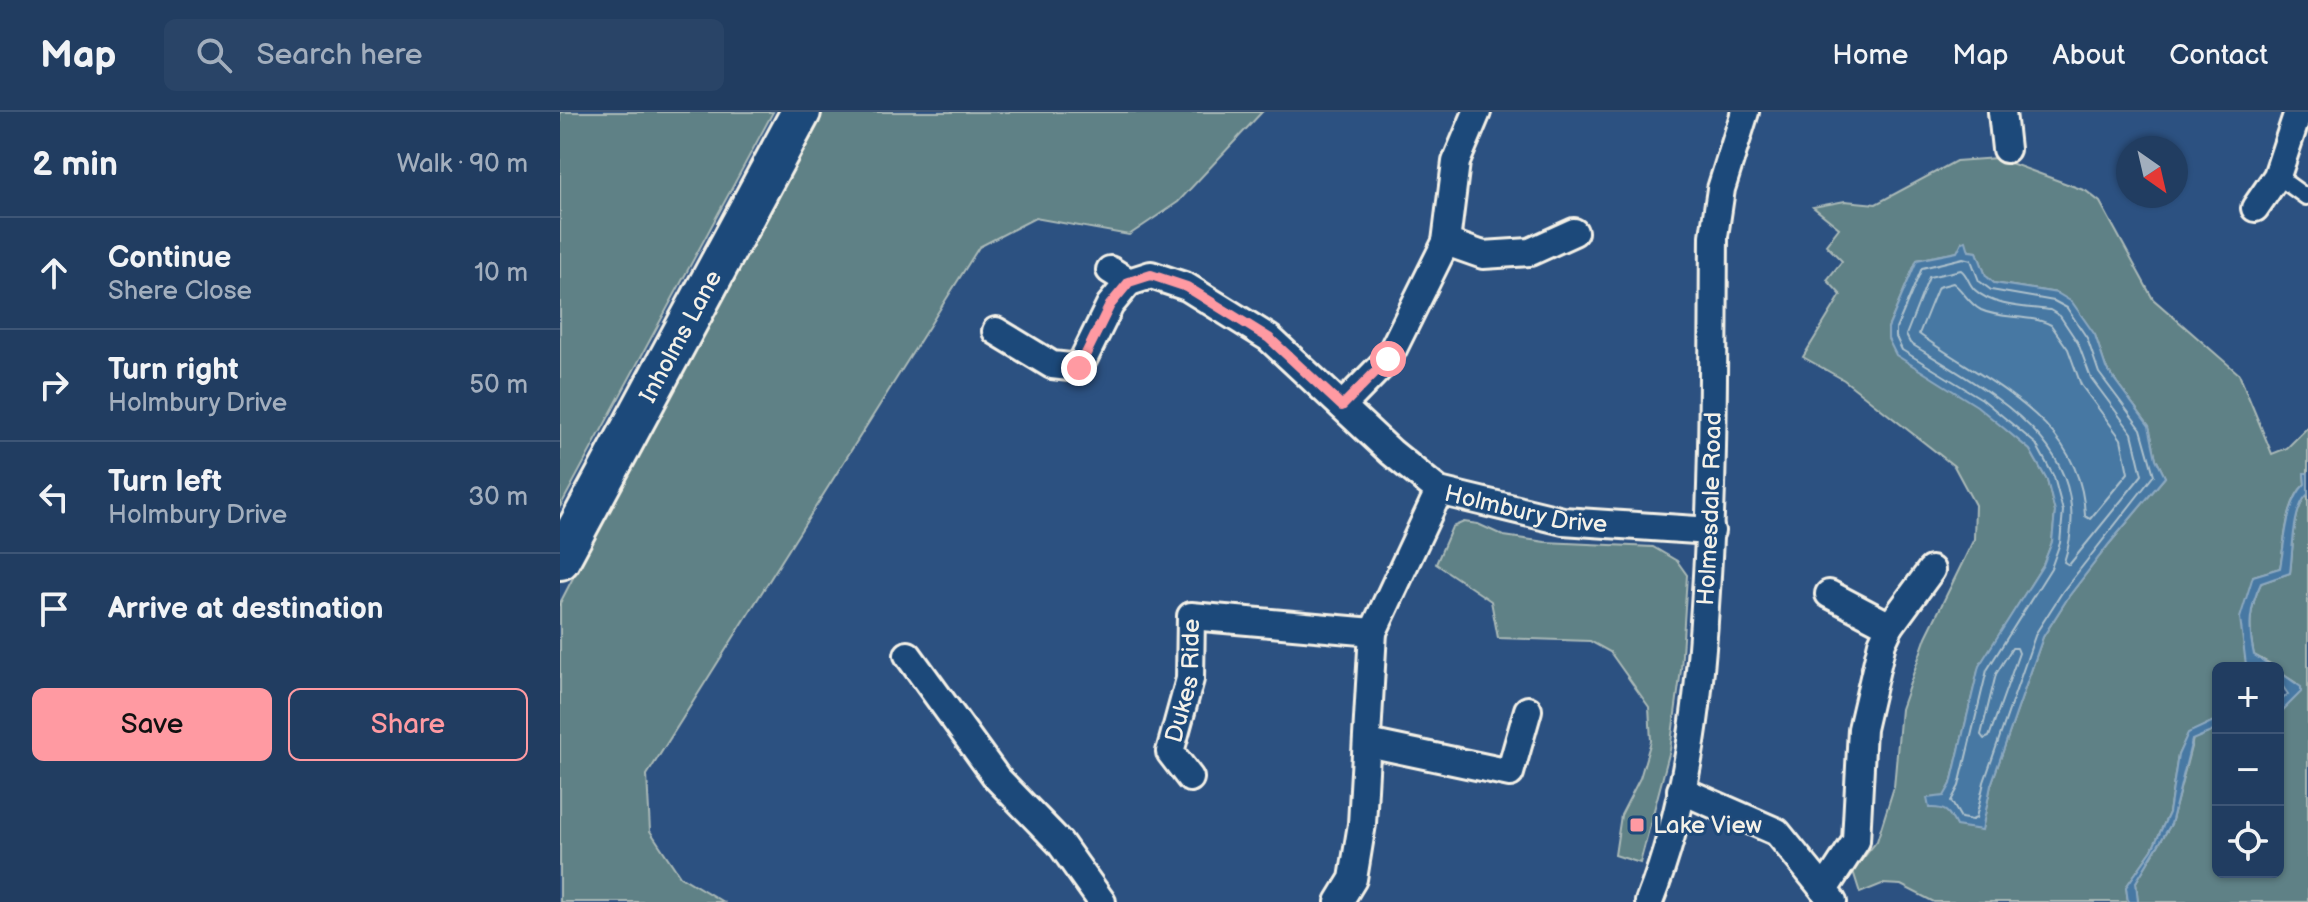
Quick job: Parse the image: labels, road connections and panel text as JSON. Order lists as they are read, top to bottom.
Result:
{
  "streets": {
    "street": [
      "Inholms Lane",
      "Holmbury Drive",
      "Holmesdale Road",
      "Dukes Ride"
    ]
  },
  "crossings": [
    ["Holmbury Drive", "Holmesdale Road"]
  ],
  "places": {
    "transit": ["Lake View"]
  },
  "north": "bottom right",
  "page": {
    "header": "Map",
    "search": "Search here",
    "nav": [
      "Home",
      "Map",
      "About",
      "Contact"
    ],
    "heading": ["2 min", "Walk · 90 m"],
    "list": [
      ["Continue", "Shere Close", "10 m"],
      ["Turn right", "Holmbury Drive", "50 m"],
      ["Turn left", "Holmbury Drive", "30 m"],
      "Arrive at destination"
    ],
    "map_buttons": ["+", "−"],
    "buttons": ["Save", "Share"]
  }
}
